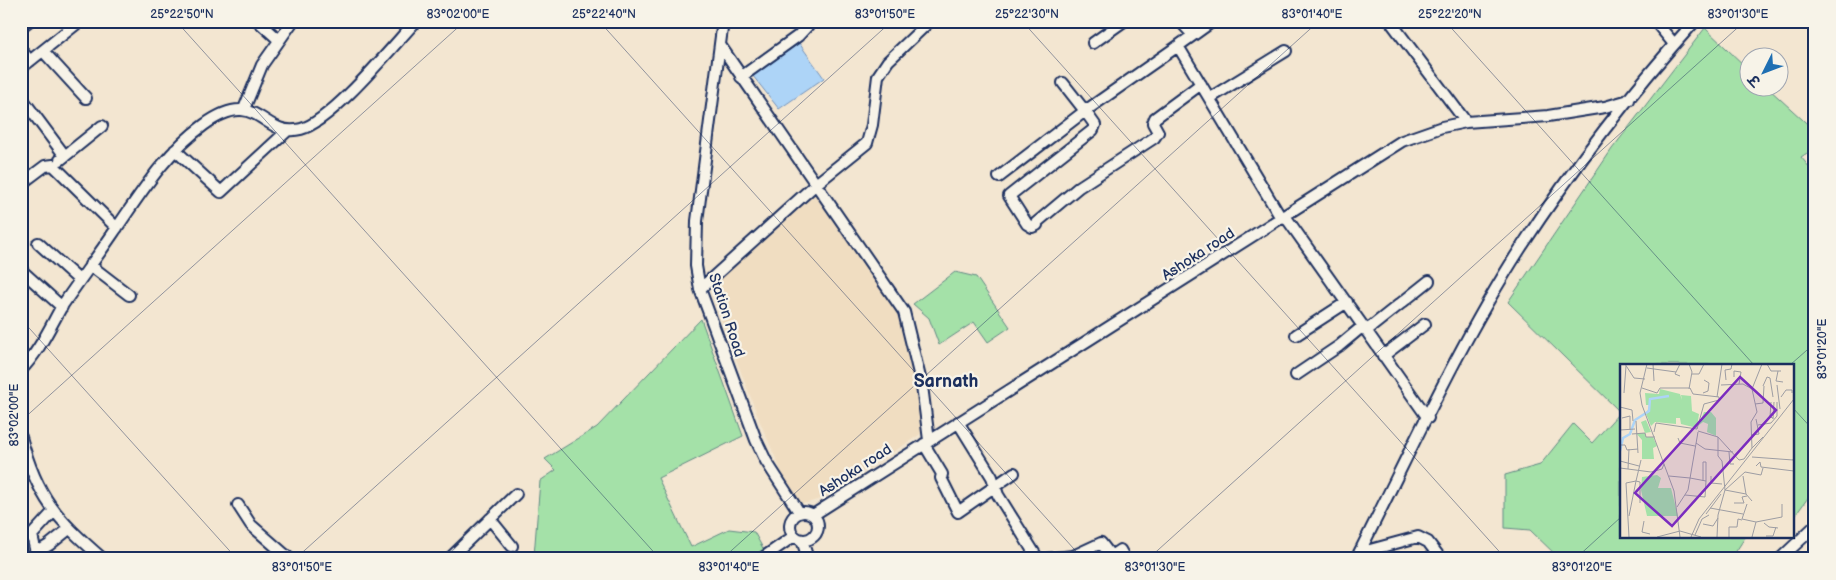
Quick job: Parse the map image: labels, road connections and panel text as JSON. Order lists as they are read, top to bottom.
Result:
{
  "streets": {
    "street": ["Ashoka road", "Station Road"]
  },
  "crossings": [
    ["Ashoka road", "Station Road"]
  ],
  "districts": ["Sarnath"],
  "north": "bottom left",
  "coordinates": [
    "25°22'50\"N",
    "83°02'00\"E",
    "25°22'40\"N",
    "83°01'50\"E",
    "25°22'30\"N",
    "83°01'40\"E",
    "25°22'20\"N",
    "83°01'30\"E",
    "83°01'20\"E"
  ]
}
